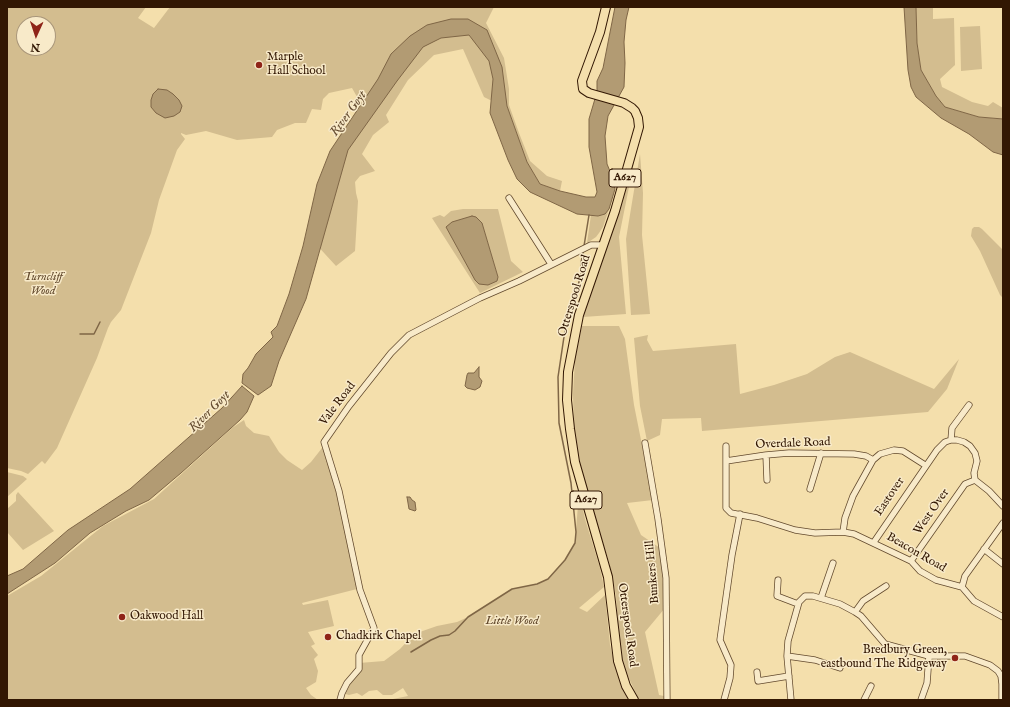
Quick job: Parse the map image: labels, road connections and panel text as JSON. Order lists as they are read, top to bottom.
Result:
{
  "streets": {
    "main road": ["A627", "Otterspool Road"],
    "street": [
      "Vale Road",
      "Overdale Road",
      "Eastover",
      "West Over",
      "Beacon Road",
      "Bunkers Hill"
    ]
  },
  "crossings": [
    ["Otterspool Road", "Vale Road"],
    ["Eastover", "Beacon Road"],
    ["West Over", "Beacon Road"]
  ],
  "water": ["River Goyt"],
  "parks": ["Turncliff Wood", "Little Wood"],
  "places": [
    "Marple Hall School",
    "Oakwood Hall",
    "Chadkirk Chapel",
    "Bredbury Green, eastbound The Ridgeway"
  ],
  "north": "bottom"
}
